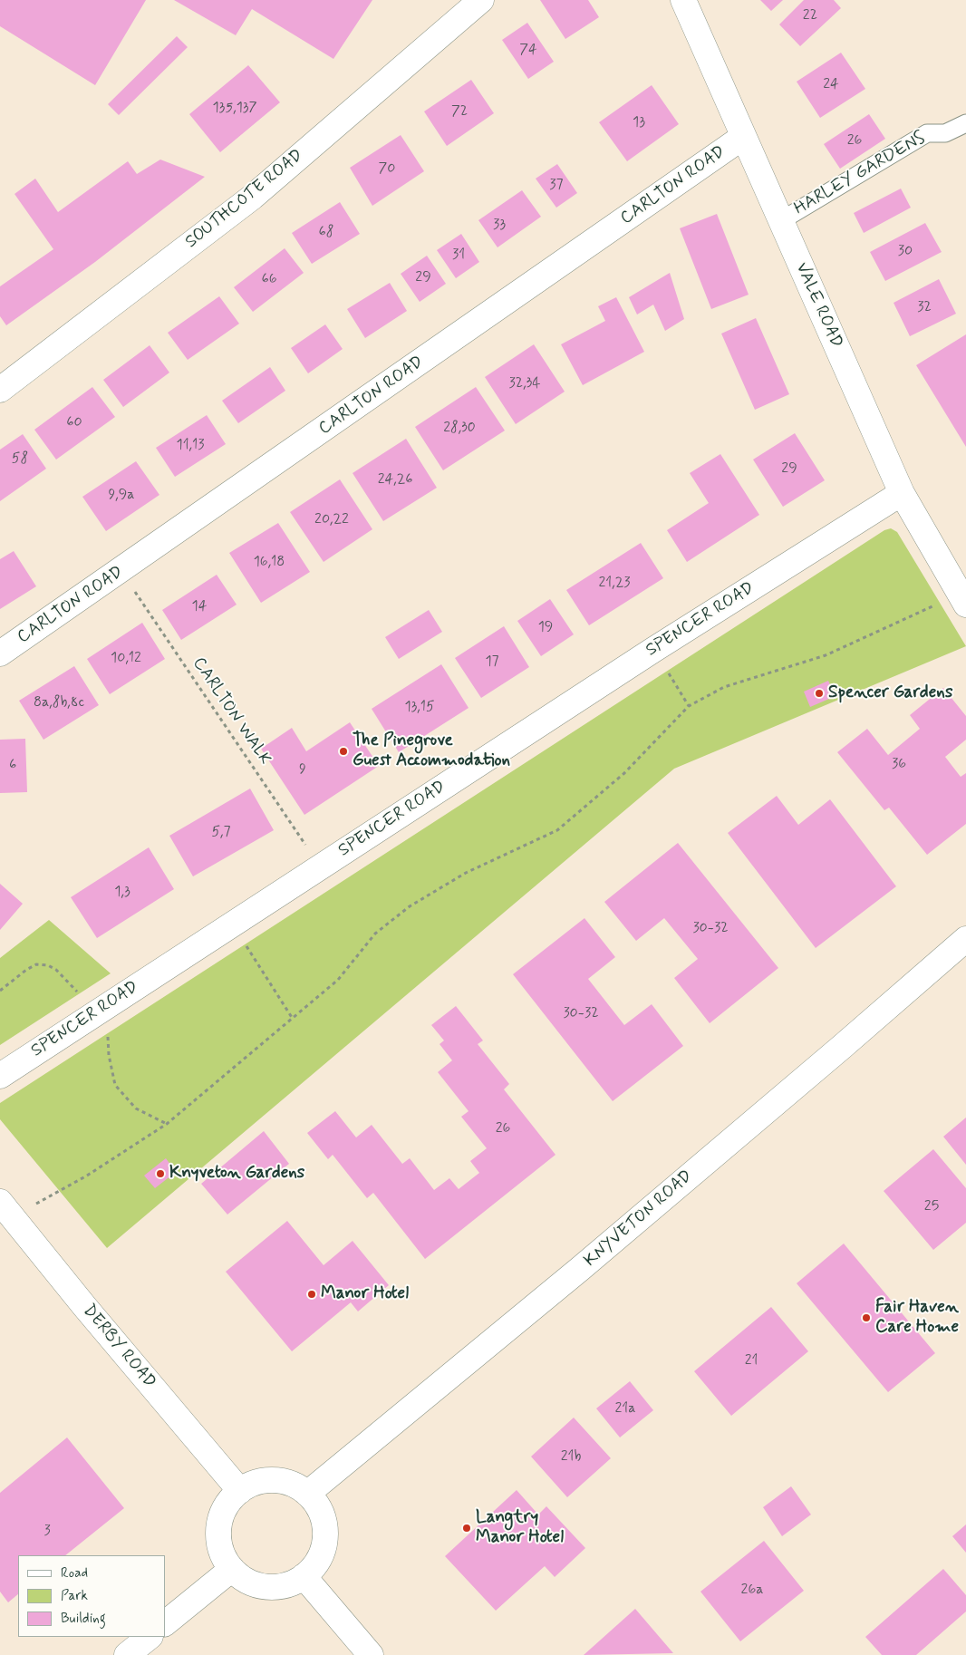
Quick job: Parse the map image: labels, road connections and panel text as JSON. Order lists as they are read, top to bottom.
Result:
{
  "streets": {
    "street": [
      "CARLTON ROAD",
      "SOUTHCOTE ROAD",
      "VALE ROAD",
      "SPENCER ROAD",
      "KNYVETON ROAD",
      "DERBY ROAD"
    ],
    "lane": ["HARLEY GARDENS"],
    "path": ["CARLTON WALK"]
  },
  "crossings": [
    ["HARLEY GARDENS", "VALE ROAD"],
    ["CARLTON ROAD", "VALE ROAD"],
    ["CARLTON ROAD", "CARLTON WALK"],
    ["VALE ROAD", "SPENCER ROAD"],
    ["SPENCER ROAD", "CARLTON WALK"],
    ["KNYVETON ROAD", "DERBY ROAD"]
  ],
  "places": [
    "Spencer Gardens",
    "The Pinegrove Guest Accommodation",
    "Knyveton Gardens",
    "Manor Hotel",
    "Fair Haven Care Home",
    "Langtry Manor Hotel"
  ],
  "house_numbers": [
    "22",
    "74",
    "24",
    "135,137",
    "72",
    "13",
    "26",
    "70",
    "37",
    "33",
    "68",
    "30",
    "31",
    "29",
    "66",
    "32",
    "32,34",
    "60",
    "28,30",
    "11,13",
    "58",
    "29",
    "24,26",
    "9,9a",
    "20,22",
    "16,18",
    "21,23",
    "14",
    "19",
    "10,12",
    "17",
    "8a,8b,8c",
    "13,15",
    "36",
    "6",
    "9",
    "5,7",
    "1,3",
    "30-32",
    "30-32",
    "26",
    "25",
    "21",
    "21a",
    "21b",
    "3",
    "26a"
  ],
  "legend": ["Road", "Park", "Building"]
}
